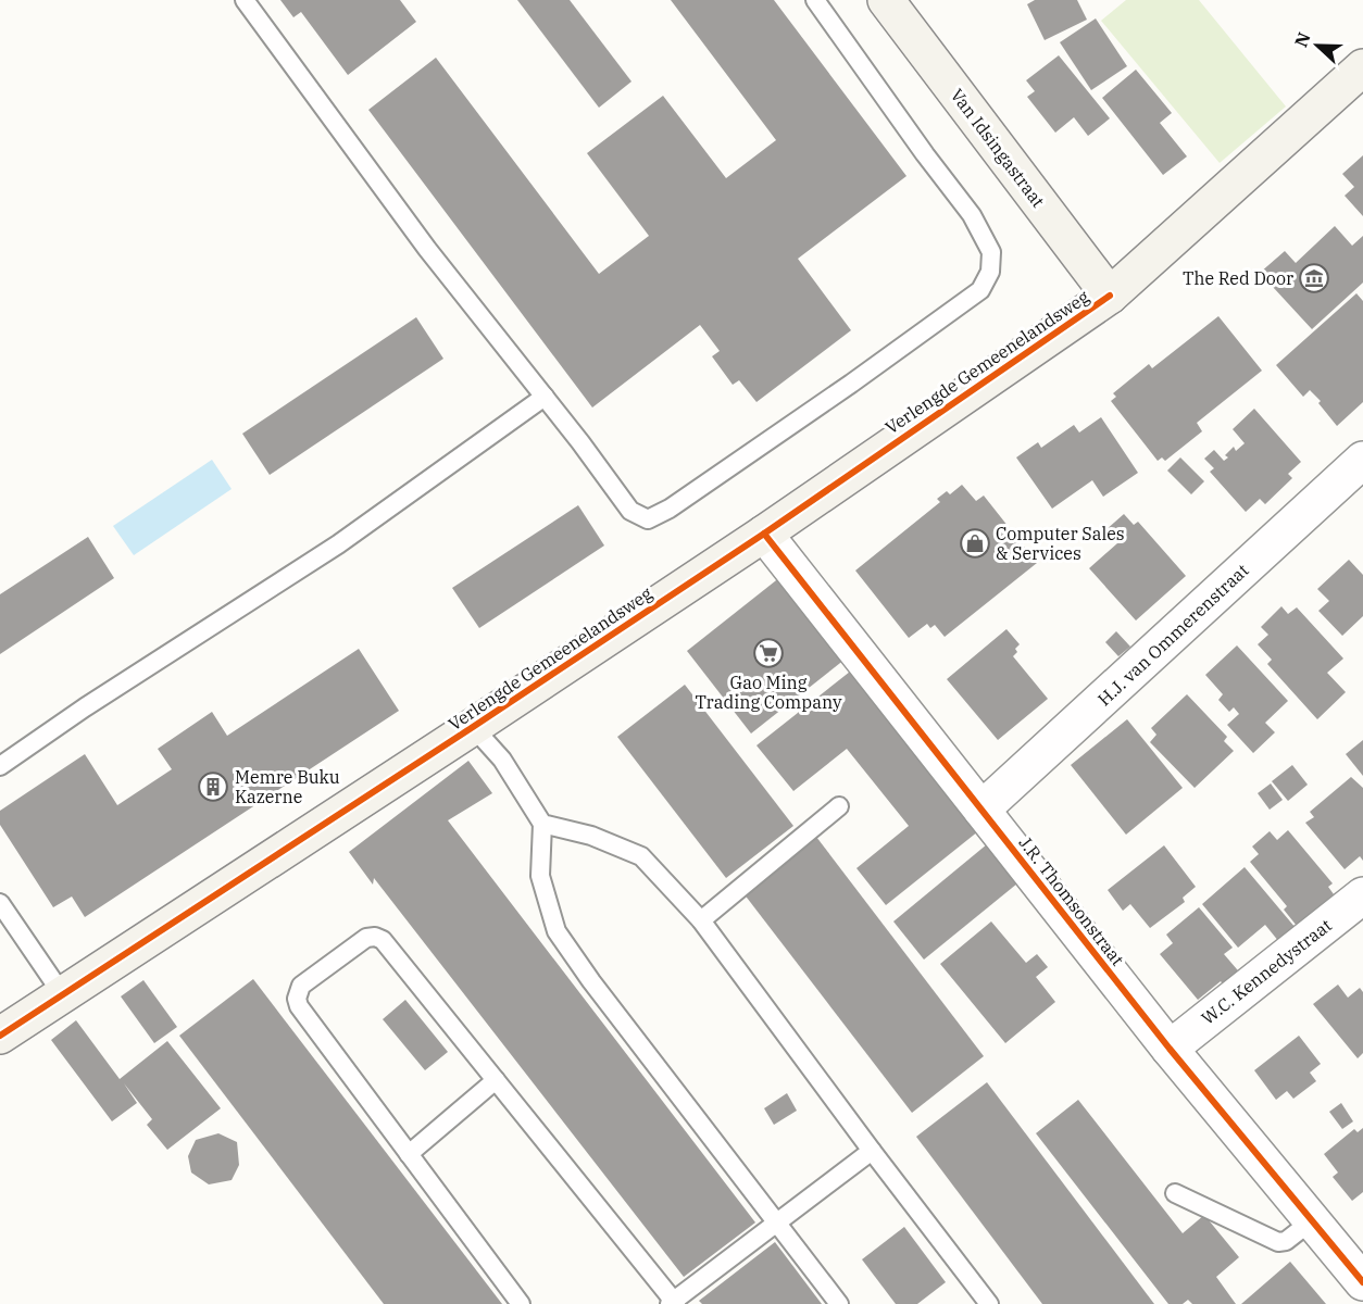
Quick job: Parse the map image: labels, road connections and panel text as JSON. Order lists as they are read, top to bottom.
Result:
{
  "streets": {
    "street": [
      "Van Idsingastraat",
      "Verlengde Gemeenelandsweg",
      "H.J. van Ommerenstraat",
      "J.R. Thomsonstraat",
      "W.C. Kennedystraat"
    ]
  },
  "crossings": [
    ["Van Idsingastraat", "Verlengde Gemeenelandsweg"],
    ["Verlengde Gemeenelandsweg", "J.R. Thomsonstraat"],
    ["H.J. van Ommerenstraat", "J.R. Thomsonstraat"],
    ["J.R. Thomsonstraat", "W.C. Kennedystraat"]
  ],
  "places": {
    "museum": ["The Red Door"],
    "shop": ["Computer Sales & Services"],
    "supermarket": ["Gao Ming Trading Company"],
    "building": ["Memre Buku Kazerne"]
  },
  "north": "left"
}
